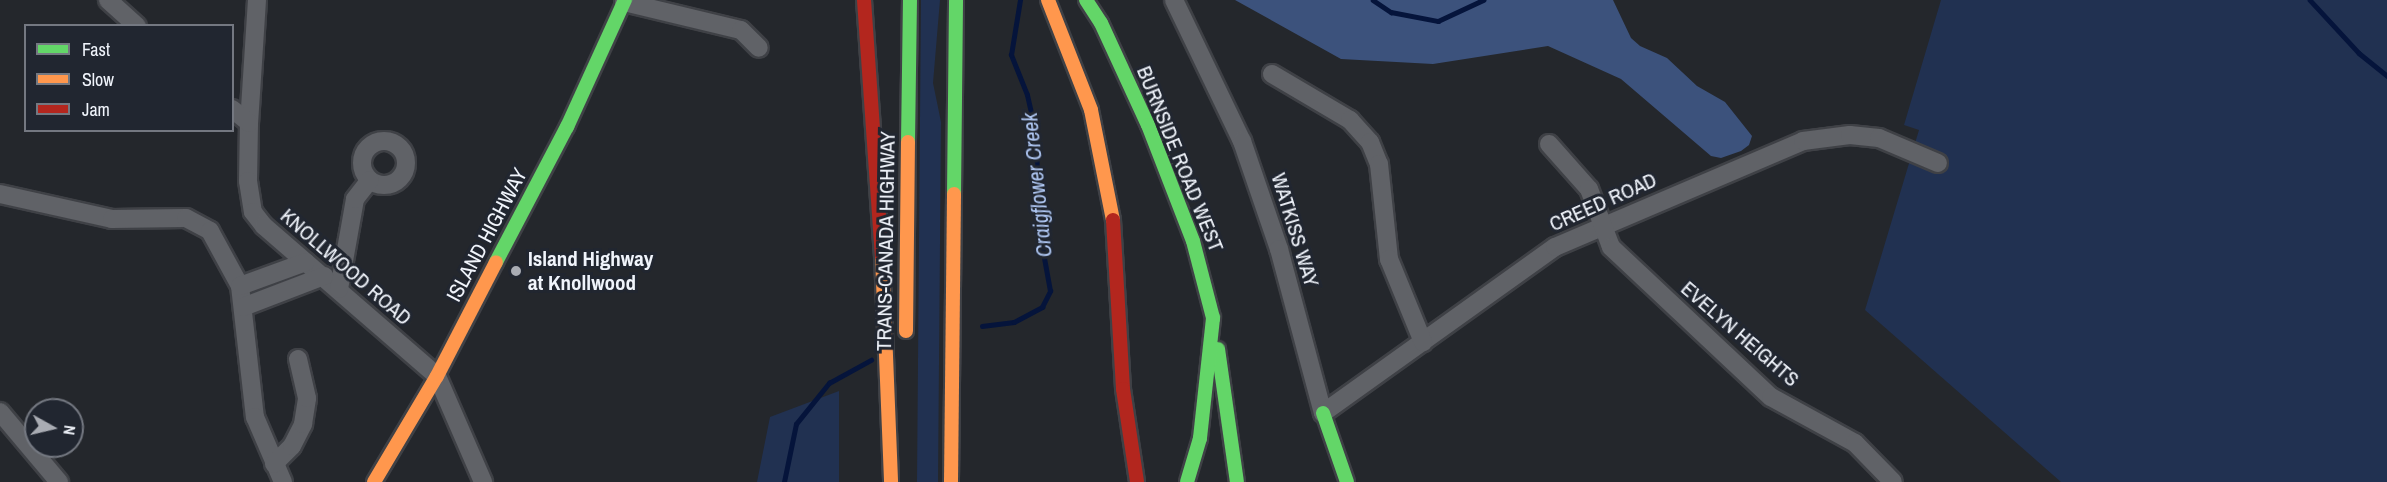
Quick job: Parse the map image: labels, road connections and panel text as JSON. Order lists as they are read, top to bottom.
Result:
{
  "streets": {
    "main road": [
      "BURNSIDE ROAD WEST",
      "WATKISS WAY",
      "ISLAND HIGHWAY",
      "TRANS-CANADA HIGHWAY"
    ],
    "street": ["CREED ROAD", "KNOLLWOOD ROAD", "EVELYN HEIGHTS"]
  },
  "crossings": [
    ["CREED ROAD", "WATKISS WAY"],
    ["CREED ROAD", "EVELYN HEIGHTS"],
    ["ISLAND HIGHWAY", "KNOLLWOOD ROAD"]
  ],
  "water": ["Craigflower Creek"],
  "places": ["Island Highway at Knollwood"],
  "legend": ["Fast", "Slow", "Jam"],
  "north": "right"
}
